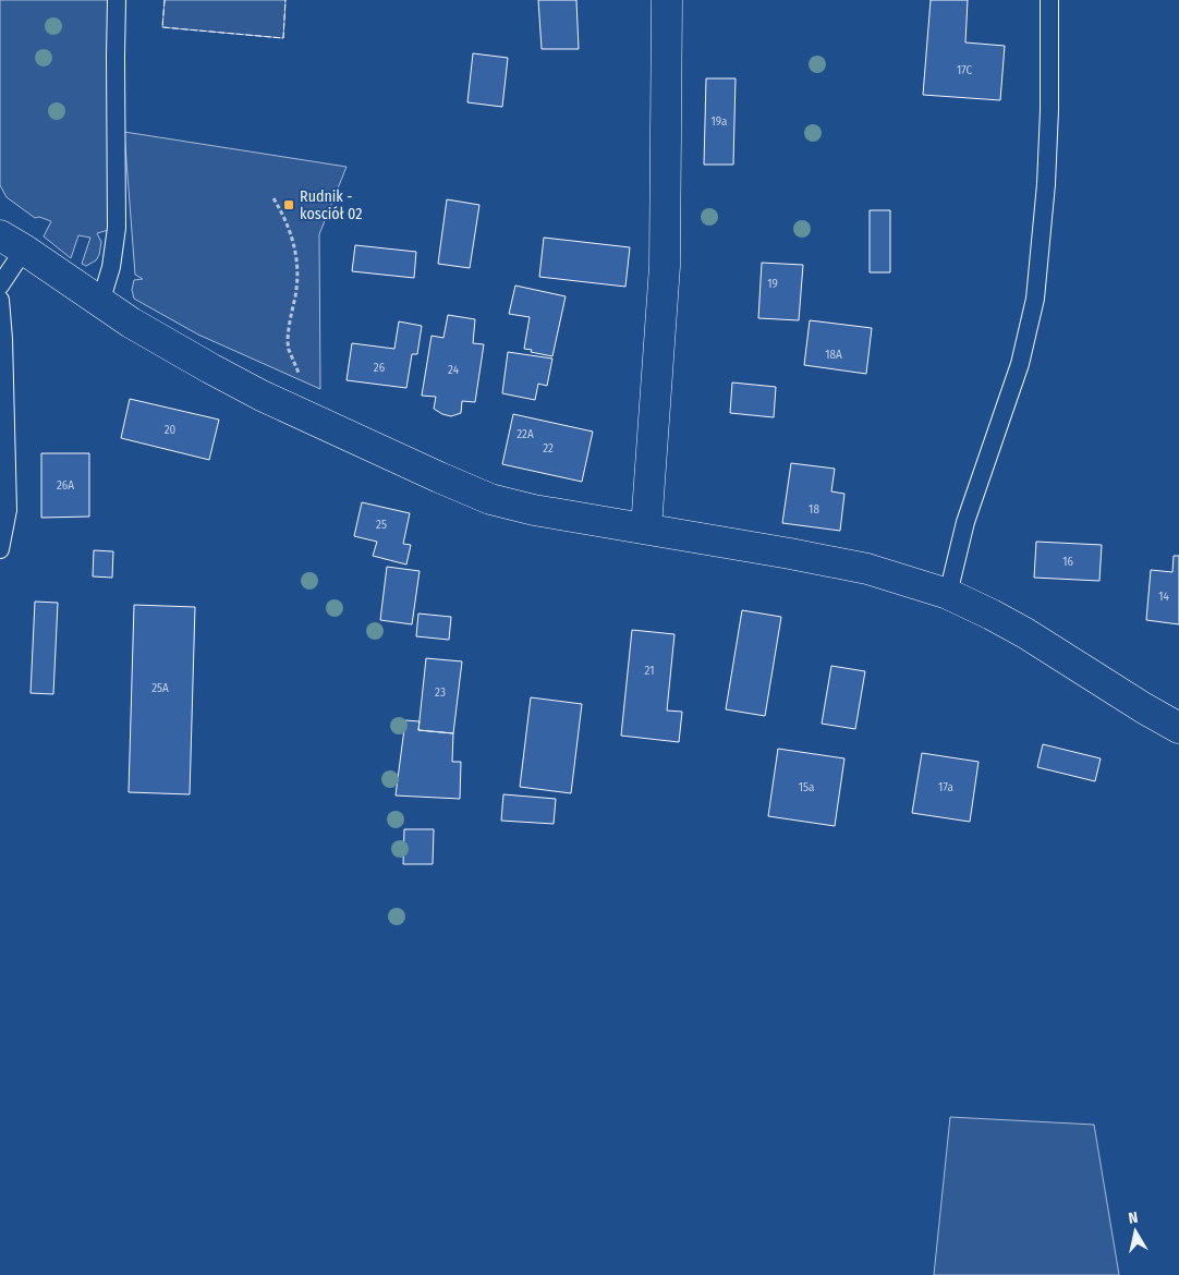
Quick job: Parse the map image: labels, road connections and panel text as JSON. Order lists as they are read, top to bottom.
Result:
{
  "places": {
    "transit": ["Rudnik - kosciół 02"]
  },
  "house_numbers": [
    "17C",
    "19a",
    "19",
    "18A",
    "26",
    "24",
    "20",
    "22A",
    "22",
    "26A",
    "18",
    "25",
    "16",
    "14",
    "21",
    "25A",
    "23",
    "15a",
    "17a"
  ],
  "north": "top"
}
